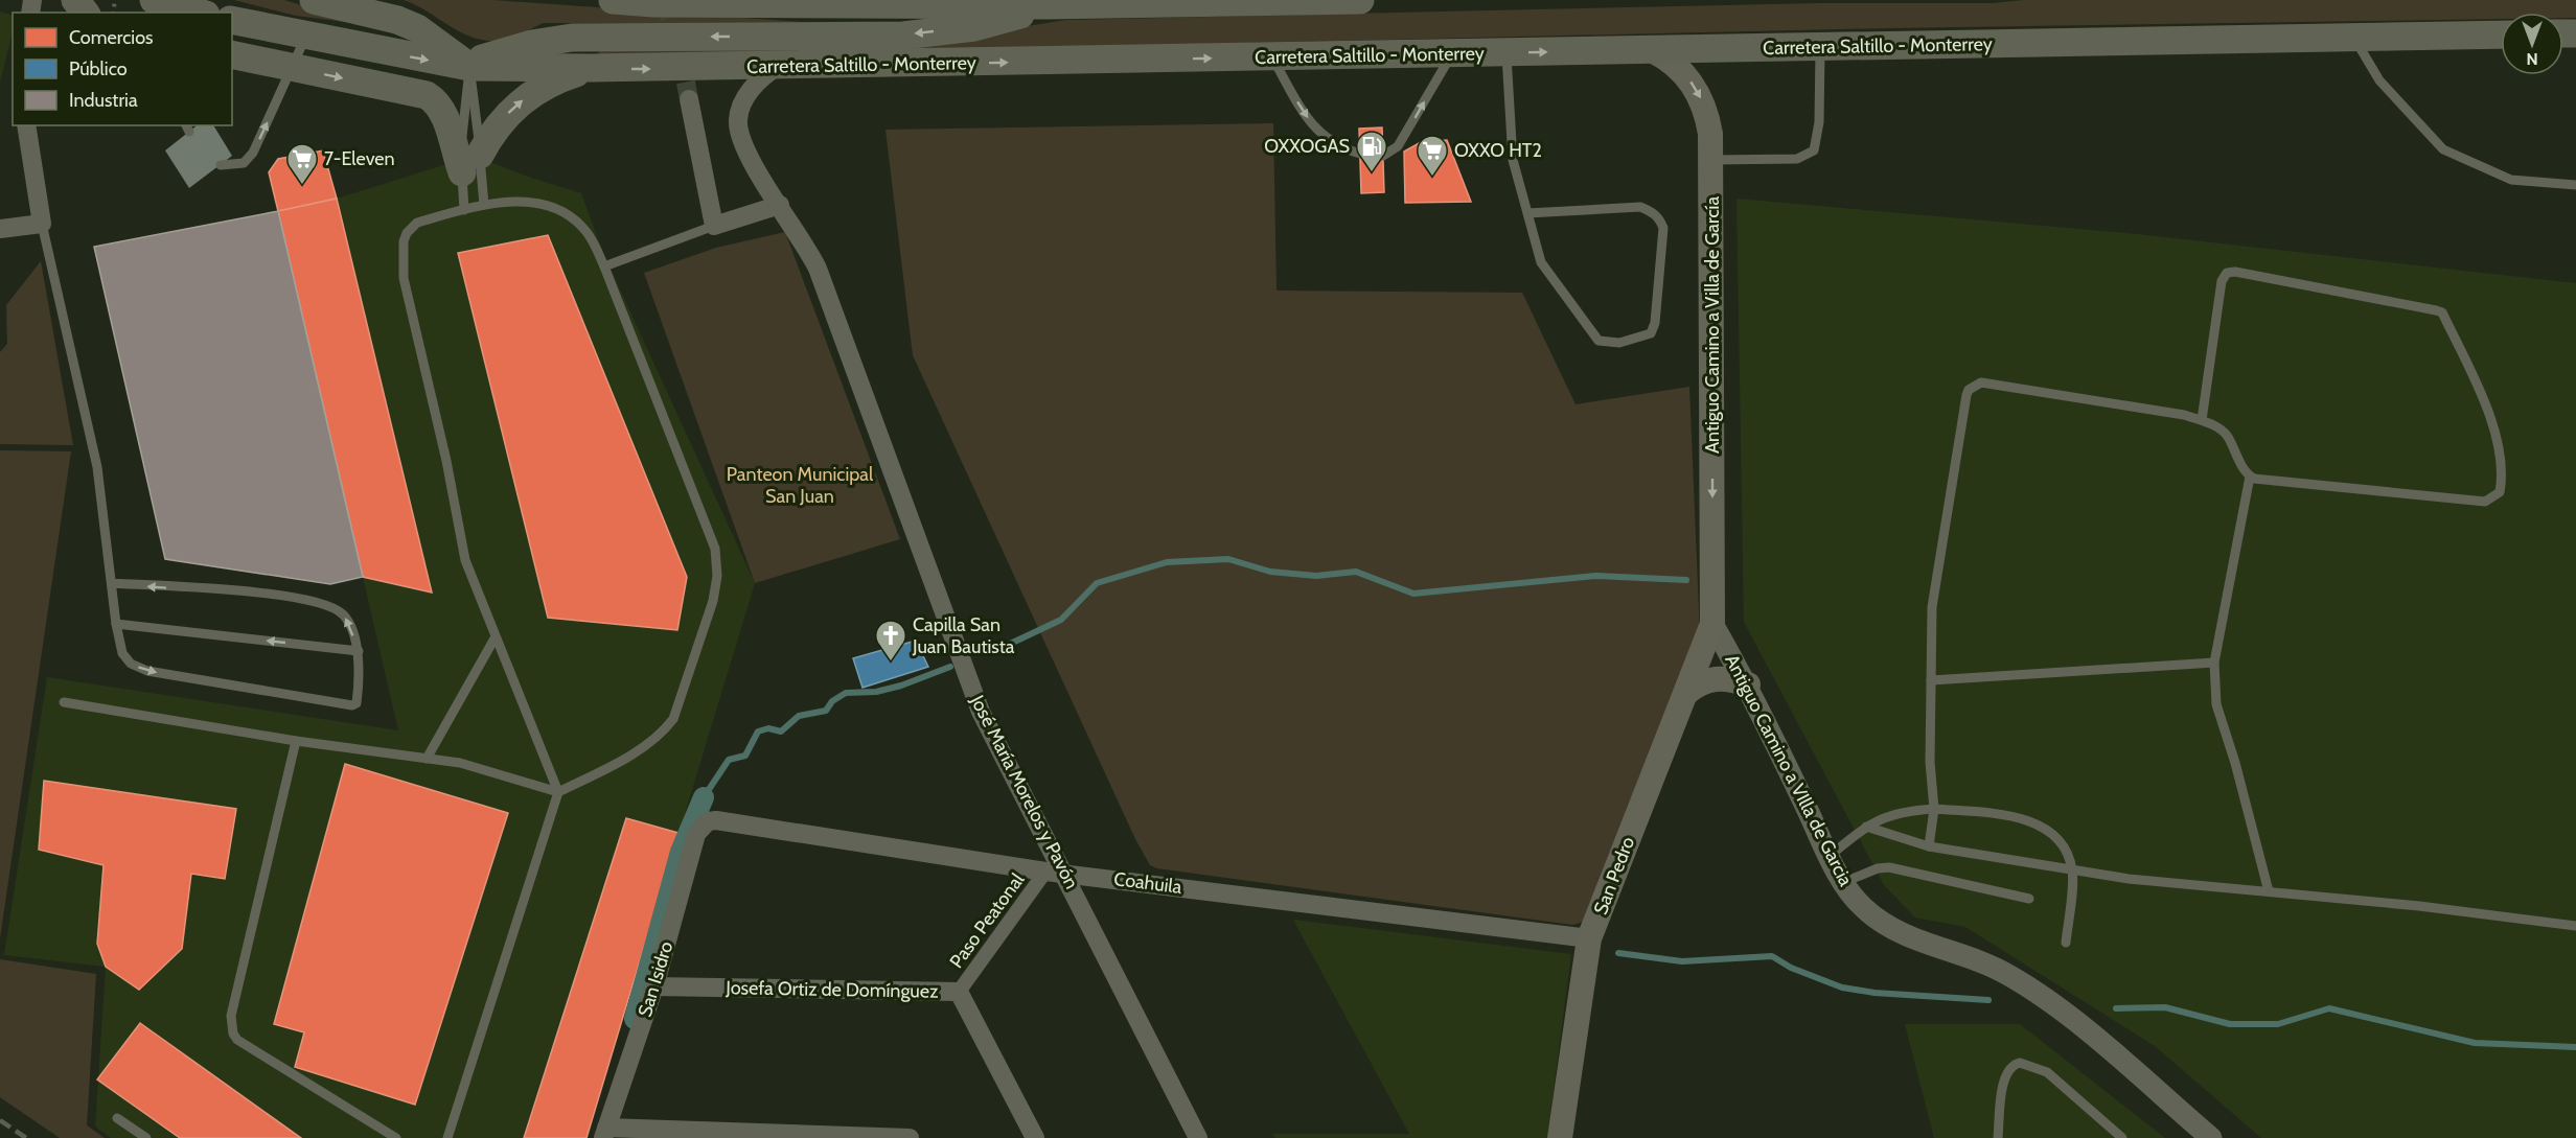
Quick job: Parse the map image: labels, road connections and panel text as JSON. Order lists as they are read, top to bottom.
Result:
{
  "streets": {
    "main road": ["Carretera Saltillo - Monterrey", "Antiguo Camino a Villa de García", "San Pedro"],
    "street": [
      "Antiguo Camino a VIlla de Garcia",
      "José María Morelos y Pavón",
      "Coahuila",
      "Paso Peatonal",
      "San Isidro",
      "Josefa Ortiz de Domínguez"
    ]
  },
  "crossings": [
    ["Carretera Saltillo - Monterrey", "Antiguo Camino a Villa de García"],
    ["Carretera Saltillo - Monterrey", "José María Morelos y Pavón"],
    ["Antiguo Camino a Villa de García", "Antiguo Camino a VIlla de Garcia"],
    ["Antiguo Camino a Villa de García", "San Pedro"],
    ["Antiguo Camino a VIlla de Garcia", "San Pedro"],
    ["José María Morelos y Pavón", "Coahuila"],
    ["San Pedro", "Coahuila"],
    ["Coahuila", "Paso Peatonal"],
    ["Coahuila", "San Isidro"],
    ["Paso Peatonal", "Josefa Ortiz de Domínguez"],
    ["San Isidro", "Josefa Ortiz de Domínguez"]
  ],
  "one_way": ["Antiguo Camino a Villa de García"],
  "parks": ["Panteon Municipal San Juan"],
  "places": {
    "fuel station": ["OXXOGAS"],
    "supermarket": ["OXXO HT2", "7-Eleven"],
    "church": ["Capilla San Juan Bautista"]
  },
  "legend": ["Comercios", "Público", "Industria"],
  "north": "bottom"
}
